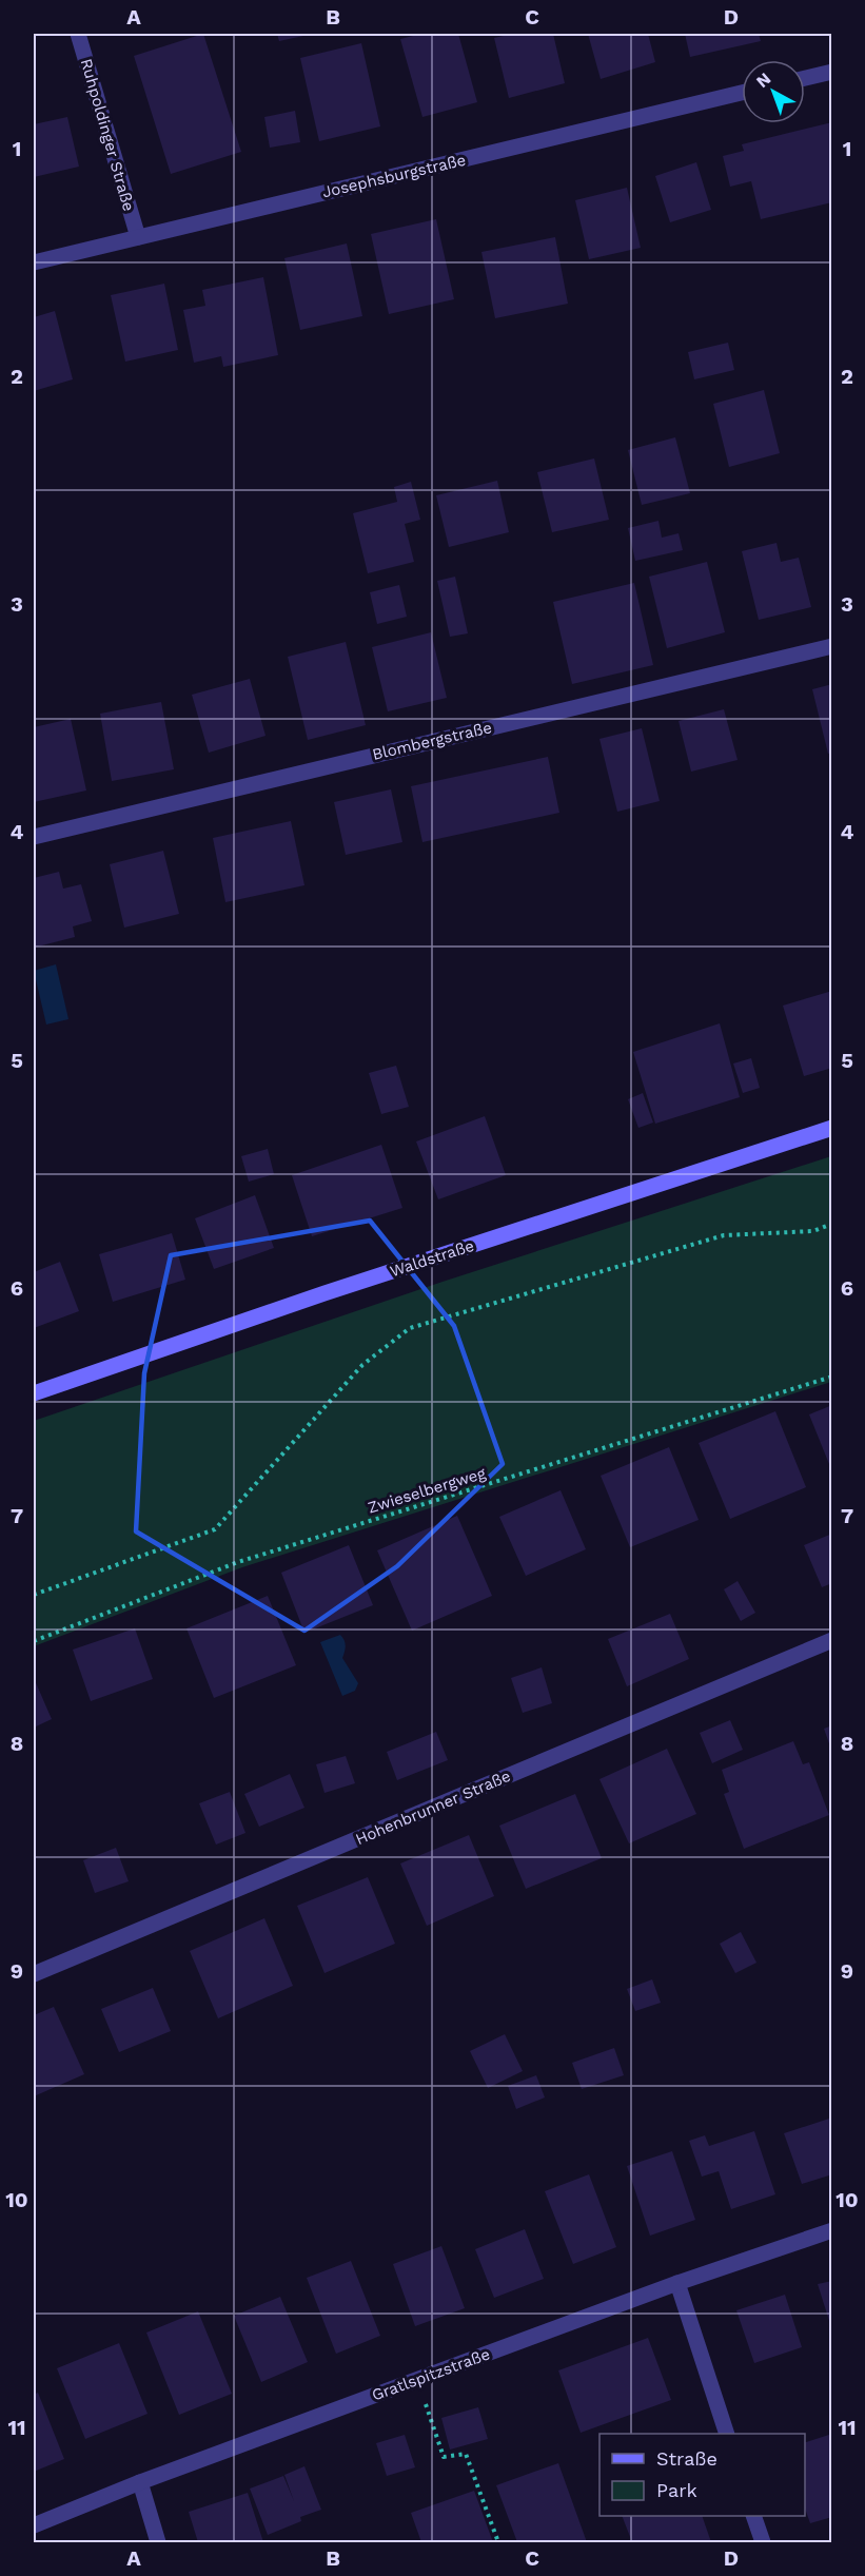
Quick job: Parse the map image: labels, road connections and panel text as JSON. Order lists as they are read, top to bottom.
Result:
{
  "streets": {
    "street": [
      "Ruhpoldinger Straße",
      "Josephsburgstraße",
      "Blombergstraße",
      "Waldstraße",
      "Hohenbrunner Straße",
      "Gratlspitzstraße"
    ],
    "path": ["Zwieselbergweg"]
  },
  "crossings": [
    ["Ruhpoldinger Straße", "Josephsburgstraße"]
  ],
  "legend": ["Straße", "Park"],
  "north": "top left",
  "grid": {
    "columns": [
      "A",
      "B",
      "C",
      "D"
    ],
    "rows": [
      "1",
      "2",
      "3",
      "4",
      "5",
      "6",
      "7",
      "8",
      "9",
      "10",
      "11"
    ]
  }
}
